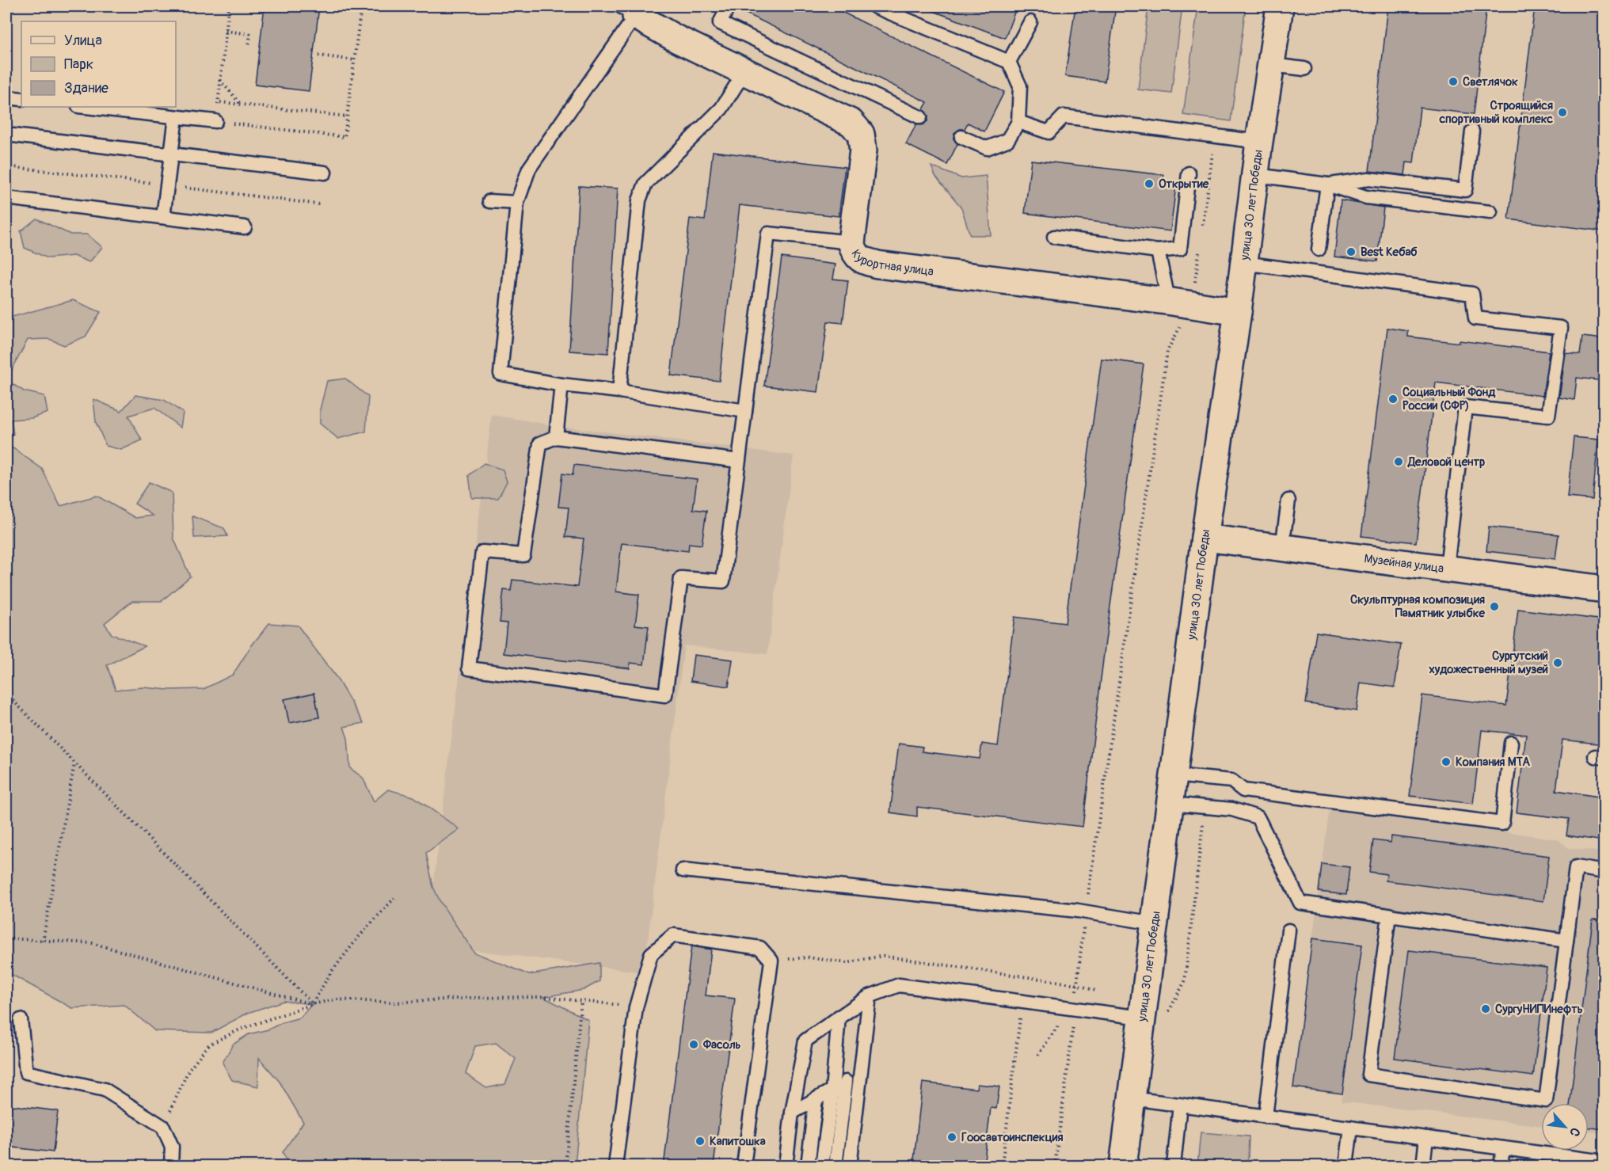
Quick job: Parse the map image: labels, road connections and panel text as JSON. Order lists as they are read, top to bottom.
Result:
{
  "streets": {
    "main road": ["улица 30 лет Победы", "Курортная улица", "Музейная улица"]
  },
  "crossings": [
    ["улица 30 лет Победы", "Курортная улица"],
    ["улица 30 лет Победы", "Музейная улица"]
  ],
  "places": [
    "Светлячок",
    "Строящийся спортивный комплекс",
    "Открытие",
    "Best Кебаб",
    "Социальный Фонд России (СФР)",
    "Деловой центр",
    "Скульптурная композиция Памятник улыбке",
    "Сургутский художественный музей",
    "Компания MTA",
    "СургуНИПИнефть",
    "Фасоль",
    "Гоосавтоинспекция",
    "Капитошка"
  ],
  "legend": ["Улица", "Парк", "Здание"],
  "north": "bottom right"
}
